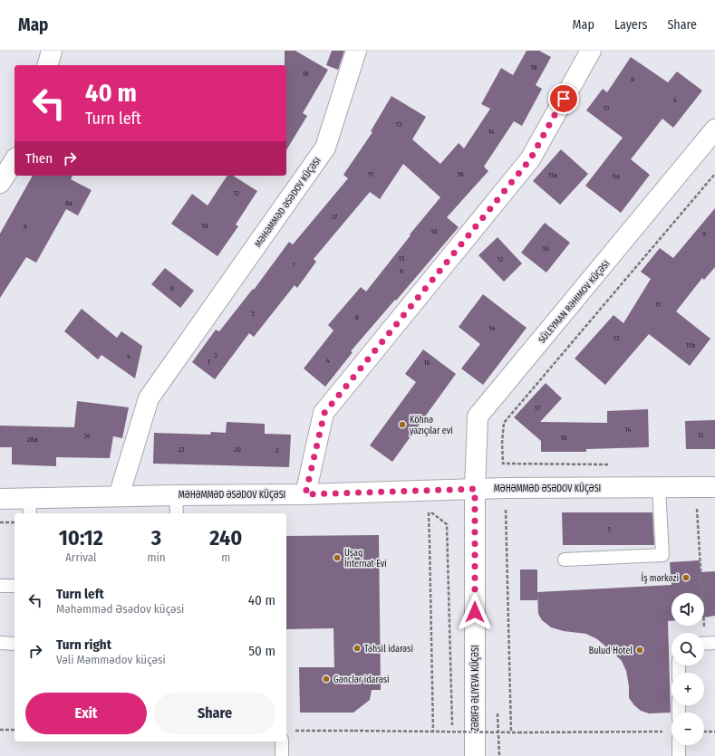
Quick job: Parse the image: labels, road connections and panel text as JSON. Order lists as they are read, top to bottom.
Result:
{
  "streets": {
    "street": ["MƏHƏMMƏD ƏSƏDOV KÜÇƏSI", "SÜLEYMAN RƏHIMOV KÜÇƏSI", "ZƏRIFƏ ƏLIYEVA KÜÇƏSI"]
  },
  "crossings": [
    ["MƏHƏMMƏD ƏSƏDOV KÜÇƏSI", "SÜLEYMAN RƏHIMOV KÜÇƏSI"],
    ["MƏHƏMMƏD ƏSƏDOV KÜÇƏSI", "ZƏRIFƏ ƏLIYEVA KÜÇƏSI"],
    ["SÜLEYMAN RƏHIMOV KÜÇƏSI", "ZƏRIFƏ ƏLIYEVA KÜÇƏSI"]
  ],
  "places": [
    "Köhnə yazıçılar evi",
    "Uşaq İnternat Evi",
    "İş mərkəzi",
    "Təhsil idarəsi",
    "Bulud Hotel",
    "Gənclər idarəsi"
  ],
  "house_numbers": [
    "18",
    "18",
    "6",
    "4",
    "13",
    "13",
    "14",
    "11",
    "16",
    "11a",
    "6a",
    "12",
    "8а",
    "27",
    "10",
    "8",
    "10",
    "9",
    "10",
    "15",
    "12",
    "7",
    "8",
    "8",
    "11",
    "5",
    "6",
    "14",
    "13",
    "11b",
    "3",
    "4",
    "4",
    "1",
    "16",
    "17",
    "14",
    "12",
    "24",
    "16",
    "28a",
    "22",
    "20",
    "2",
    "5"
  ],
  "page": {
    "header": "Map",
    "nav": ["Map", "Layers", "Share"],
    "turn": ["40 m", "Turn left"],
    "then": "Then",
    "eta": [
      "10:12",
      "Arrival",
      "3",
      "min",
      "240",
      "m"
    ],
    "list": [
      {
        "name": "Turn left",
        "note": "Məhəmməd Əsədov küçəsi",
        "value": "40 m"
      },
      {
        "name": "Turn right",
        "note": "Vəli Məmmədov küçəsi",
        "value": "50 m"
      }
    ],
    "map_buttons": ["+", "−"],
    "buttons": ["Exit", "Share"]
  }
}
